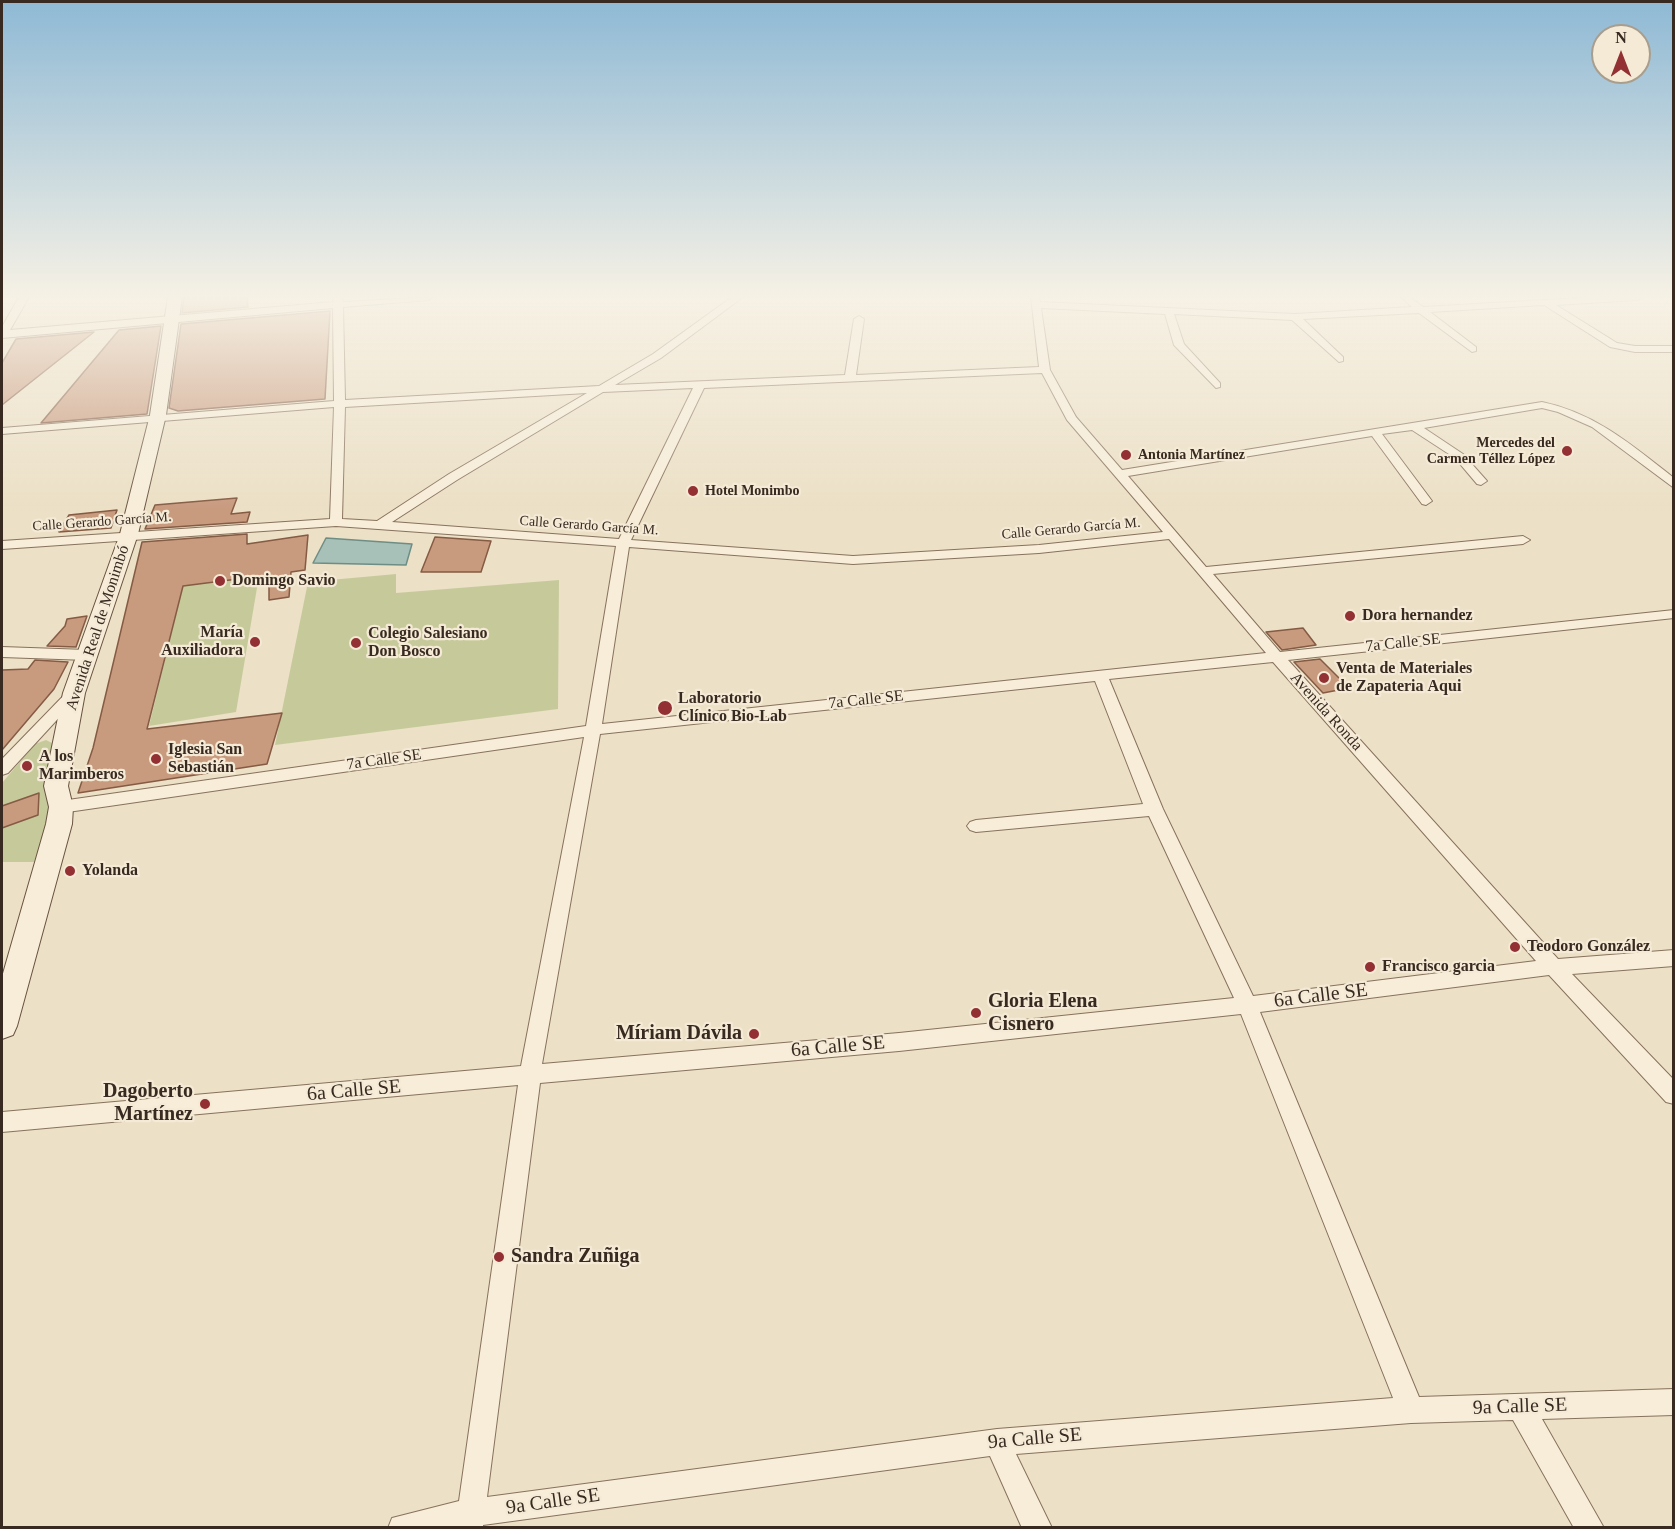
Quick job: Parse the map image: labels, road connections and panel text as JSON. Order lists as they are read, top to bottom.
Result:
{
  "streets": {
    "street": [
      "Calle Gerardo García M.",
      "Avenida Real de Monimbó",
      "7a Calle SE",
      "Avenida Ronda",
      "6a Calle SE",
      "9a Calle SE"
    ]
  },
  "crossings": [
    ["Calle Gerardo García M.", "Avenida Real de Monimbó"],
    ["Calle Gerardo García M.", "Avenida Ronda"],
    ["Avenida Real de Monimbó", "7a Calle SE"],
    ["7a Calle SE", "Avenida Ronda"],
    ["Avenida Ronda", "6a Calle SE"]
  ],
  "places": [
    "Mercedes del Carmen Téllez López",
    "Antonia Martínez",
    "Hotel Monimbo",
    "Domingo Savio",
    "Dora hernandez",
    "María Auxiliadora",
    "Colegio Salesiano Don Bosco",
    "Venta de Materiales de Zapateria Aqui",
    "Laboratorio Clínico Bio-Lab",
    "Iglesia San Sebastián",
    "A los Marimberos",
    "Yolanda",
    "Teodoro González",
    "Francisco garcia",
    "Gloria Elena Cisnero",
    "Míriam Dávila",
    "Dagoberto Martínez",
    "Sandra Zuñiga"
  ],
  "north": "top"
}
